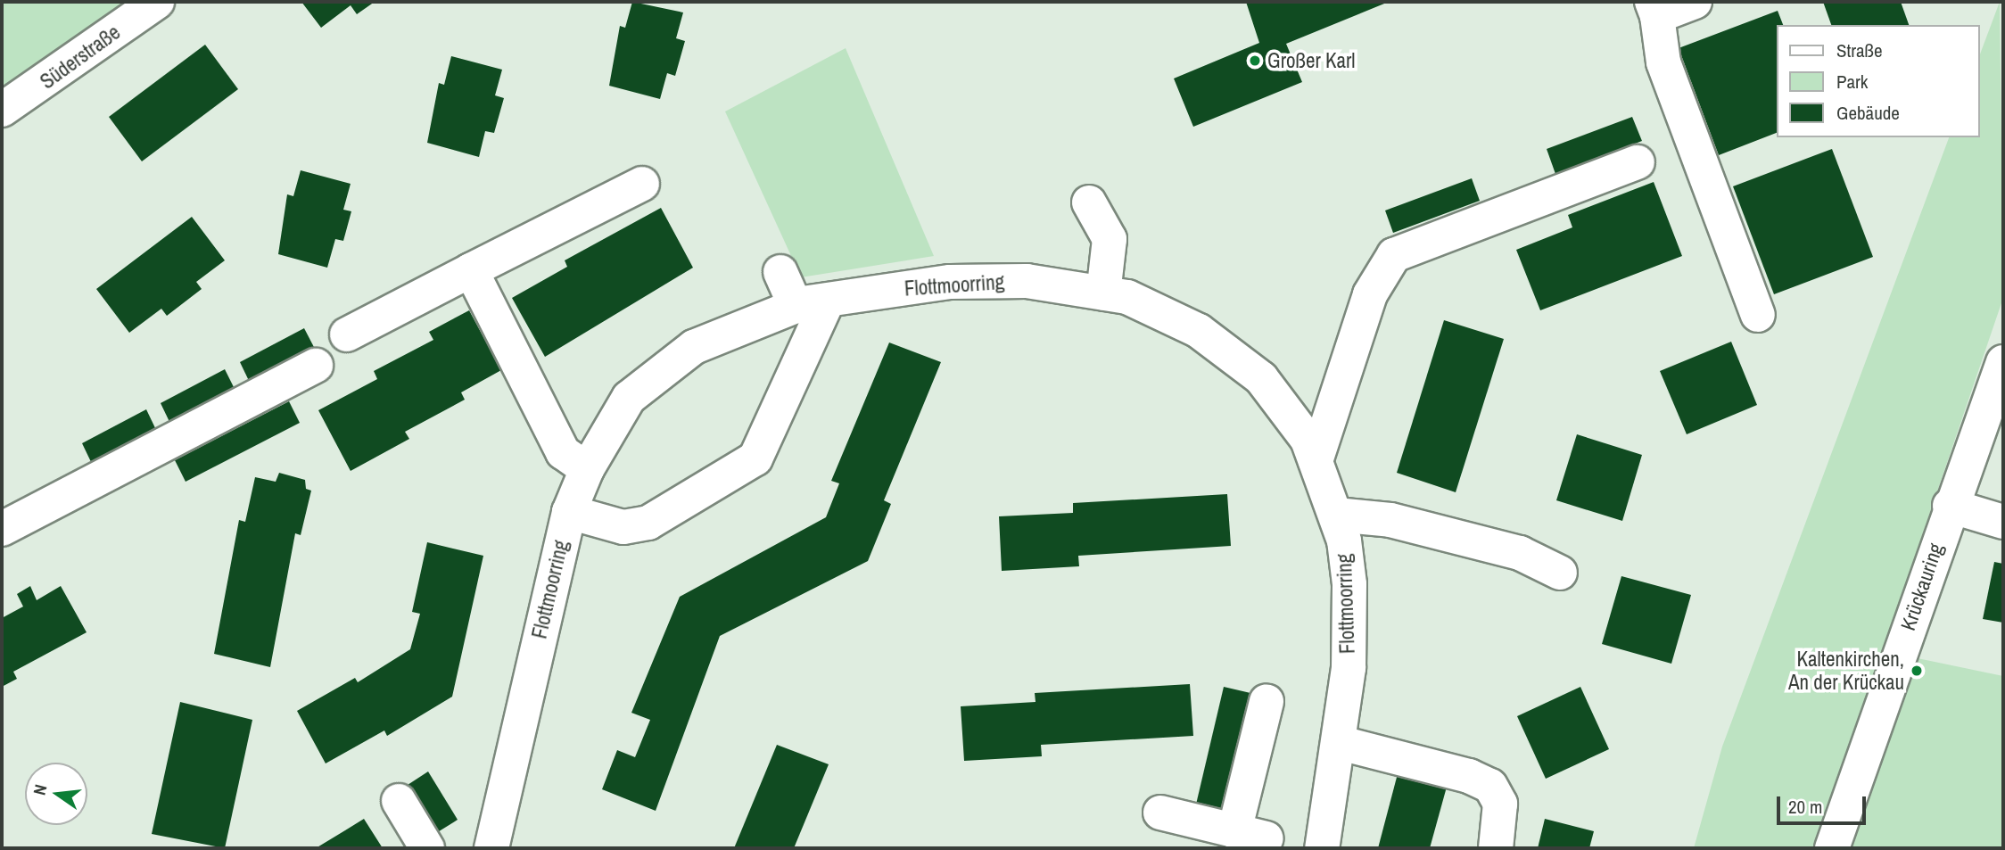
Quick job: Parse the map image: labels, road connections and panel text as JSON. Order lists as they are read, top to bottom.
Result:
{
  "streets": {
    "street": ["Süderstraße", "Flottmoorring", "Krückauring"]
  },
  "places": ["Großer Karl", "Kaltenkirchen, An der Krückau"],
  "legend": ["Straße", "Park", "Gebäude"],
  "scale_bar": "20 m",
  "north": "left"
}
